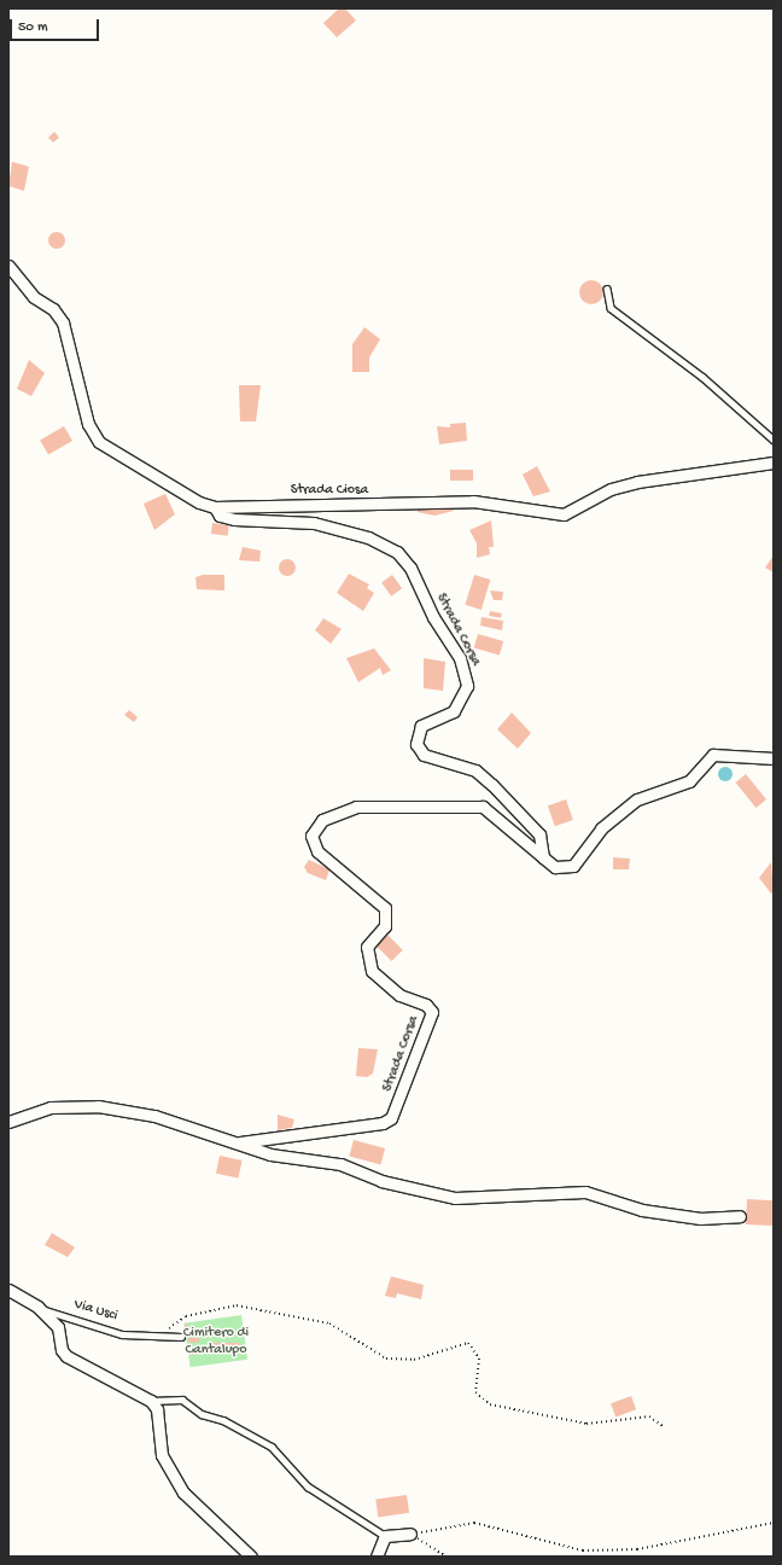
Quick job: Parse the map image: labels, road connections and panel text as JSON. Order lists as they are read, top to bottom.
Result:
{
  "streets": {
    "street": ["Strada Ciosa", "Strada Corsa", "Via Usci"]
  },
  "crossings": [
    ["Strada Ciosa", "Strada Corsa"]
  ],
  "parks": ["Cimitero di Cantalupo"],
  "scale_bar": "50 m"
}
